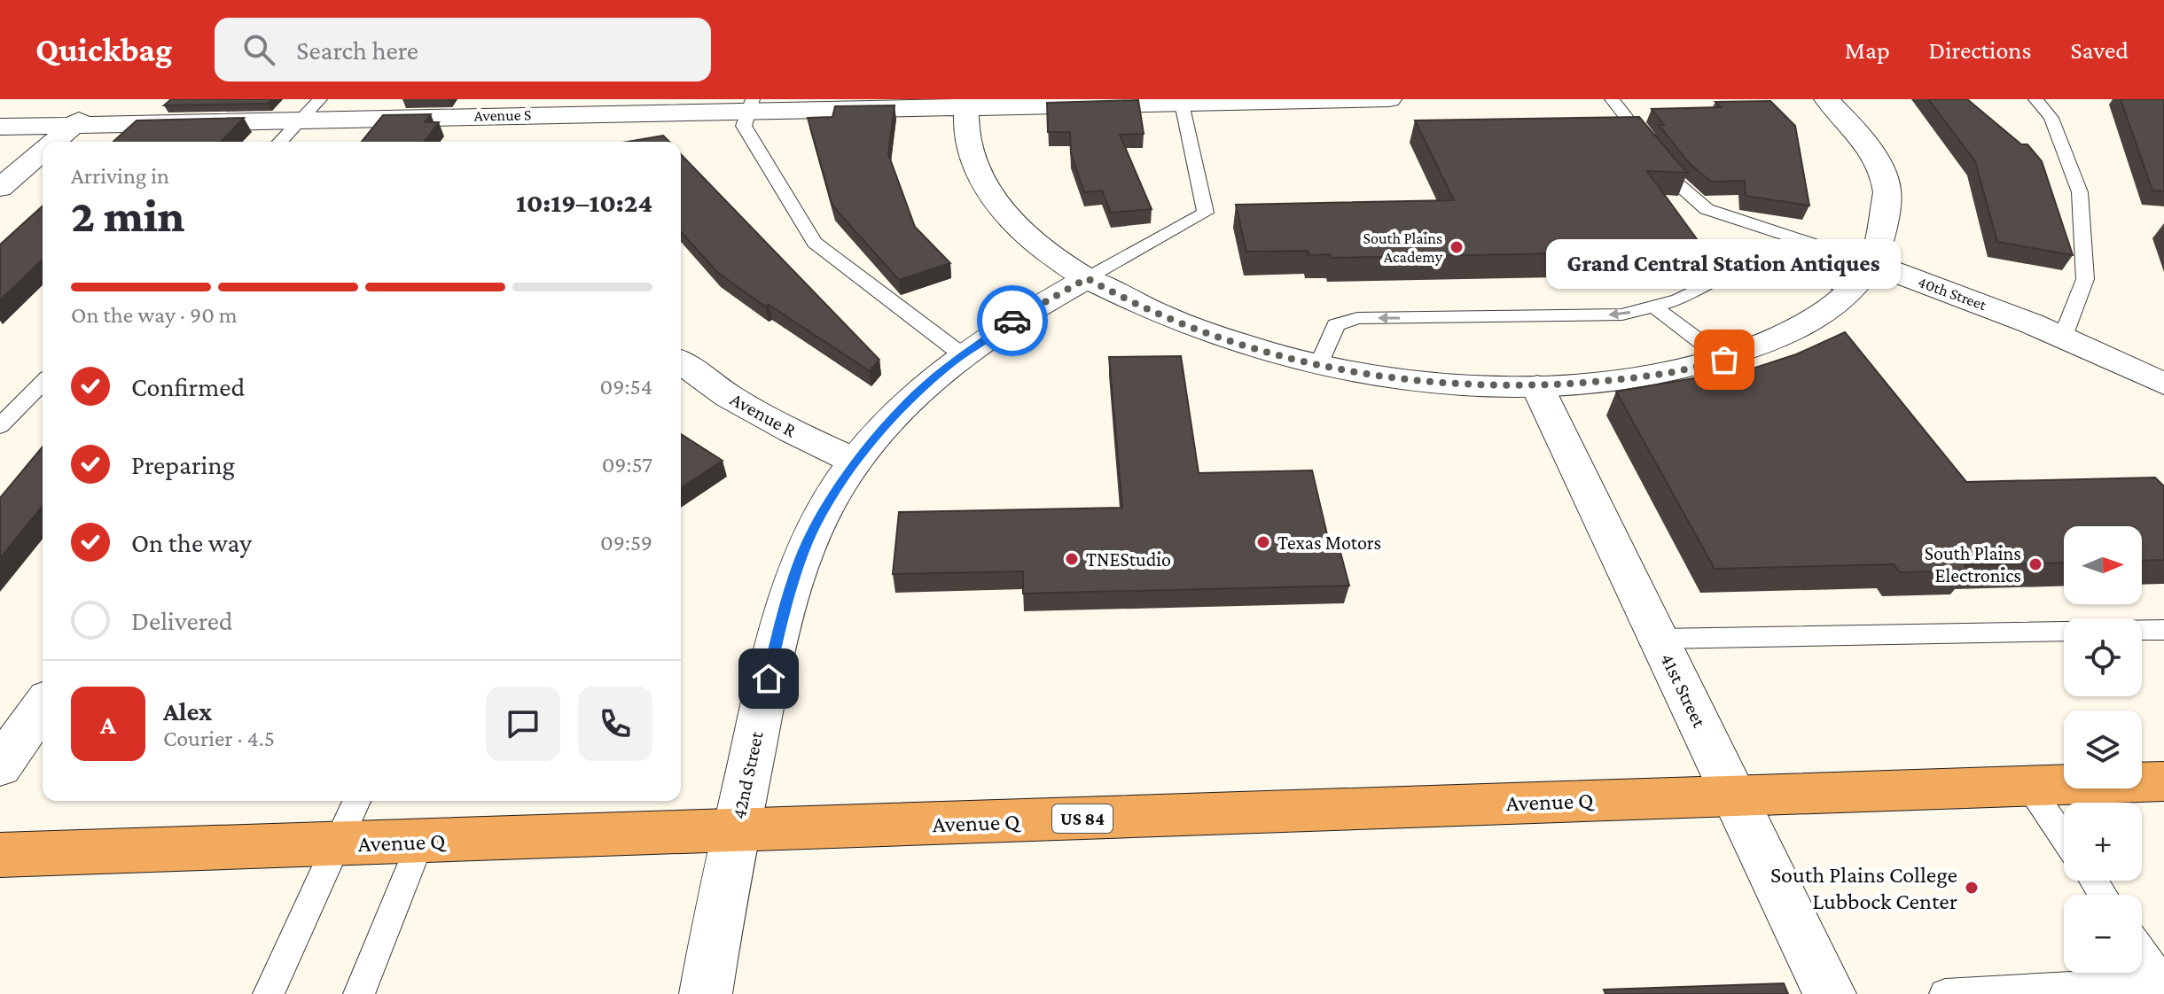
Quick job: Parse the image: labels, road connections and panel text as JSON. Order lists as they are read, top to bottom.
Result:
{
  "streets": {
    "highway": ["Avenue Q", "US 84"],
    "street": [
      "Avenue S",
      "40th Street",
      "Avenue R",
      "41st Street",
      "42nd Street"
    ]
  },
  "crossings": [
    ["Avenue R", "42nd Street"],
    ["41st Street", "Avenue Q"],
    ["42nd Street", "Avenue Q"]
  ],
  "places": [
    "South Plains Academy",
    "Grand Central Station Antiques",
    "Texas Motors",
    "TNEStudio",
    "South Plains Electronics",
    "South Plains College Lubbock Center"
  ],
  "north": "right",
  "page": {
    "header": "Quickbag",
    "search": "Search here",
    "nav": ["Map", "Directions", "Saved"],
    "heading": ["2 min", "Arriving in", "10:19–10:24"],
    "panel": ["Alex", "Courier · 4.5"],
    "bubble": "Grand Central Station Antiques",
    "bar": "On the way · 90 m",
    "list": [
      ["Confirmed", "09:54"],
      ["Preparing", "09:57"],
      ["On the way", "09:59"],
      "Delivered"
    ],
    "map_buttons": ["+", "−"],
    "round": "A"
  }
}
